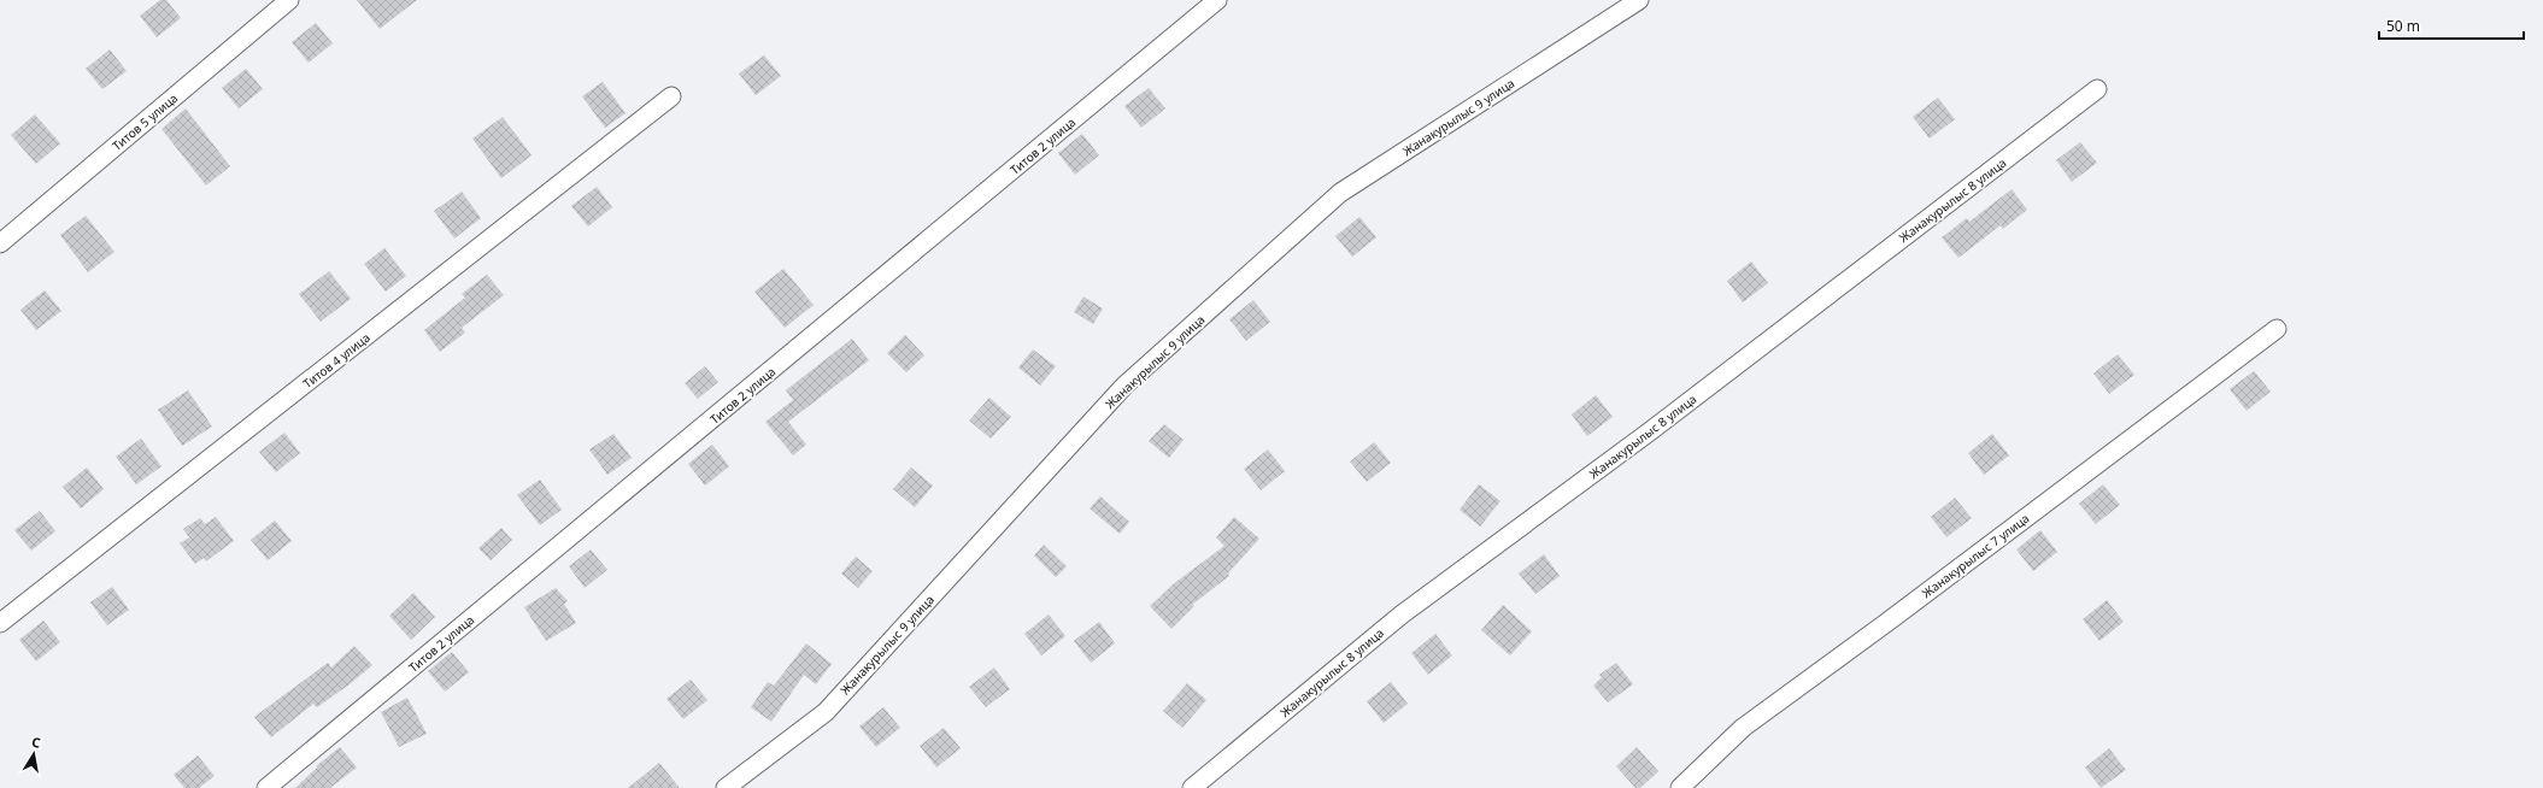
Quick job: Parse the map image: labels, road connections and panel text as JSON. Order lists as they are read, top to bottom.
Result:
{
  "streets": {
    "street": [
      "Жанакурылыс 9 улица",
      "Титов 5 улица",
      "Титов 2 улица",
      "Жанакурылыс 8 улица",
      "Титов 4 улица",
      "Жанакурылыс 7 улица"
    ]
  },
  "scale_bar": "50 m",
  "north": "top"
}
